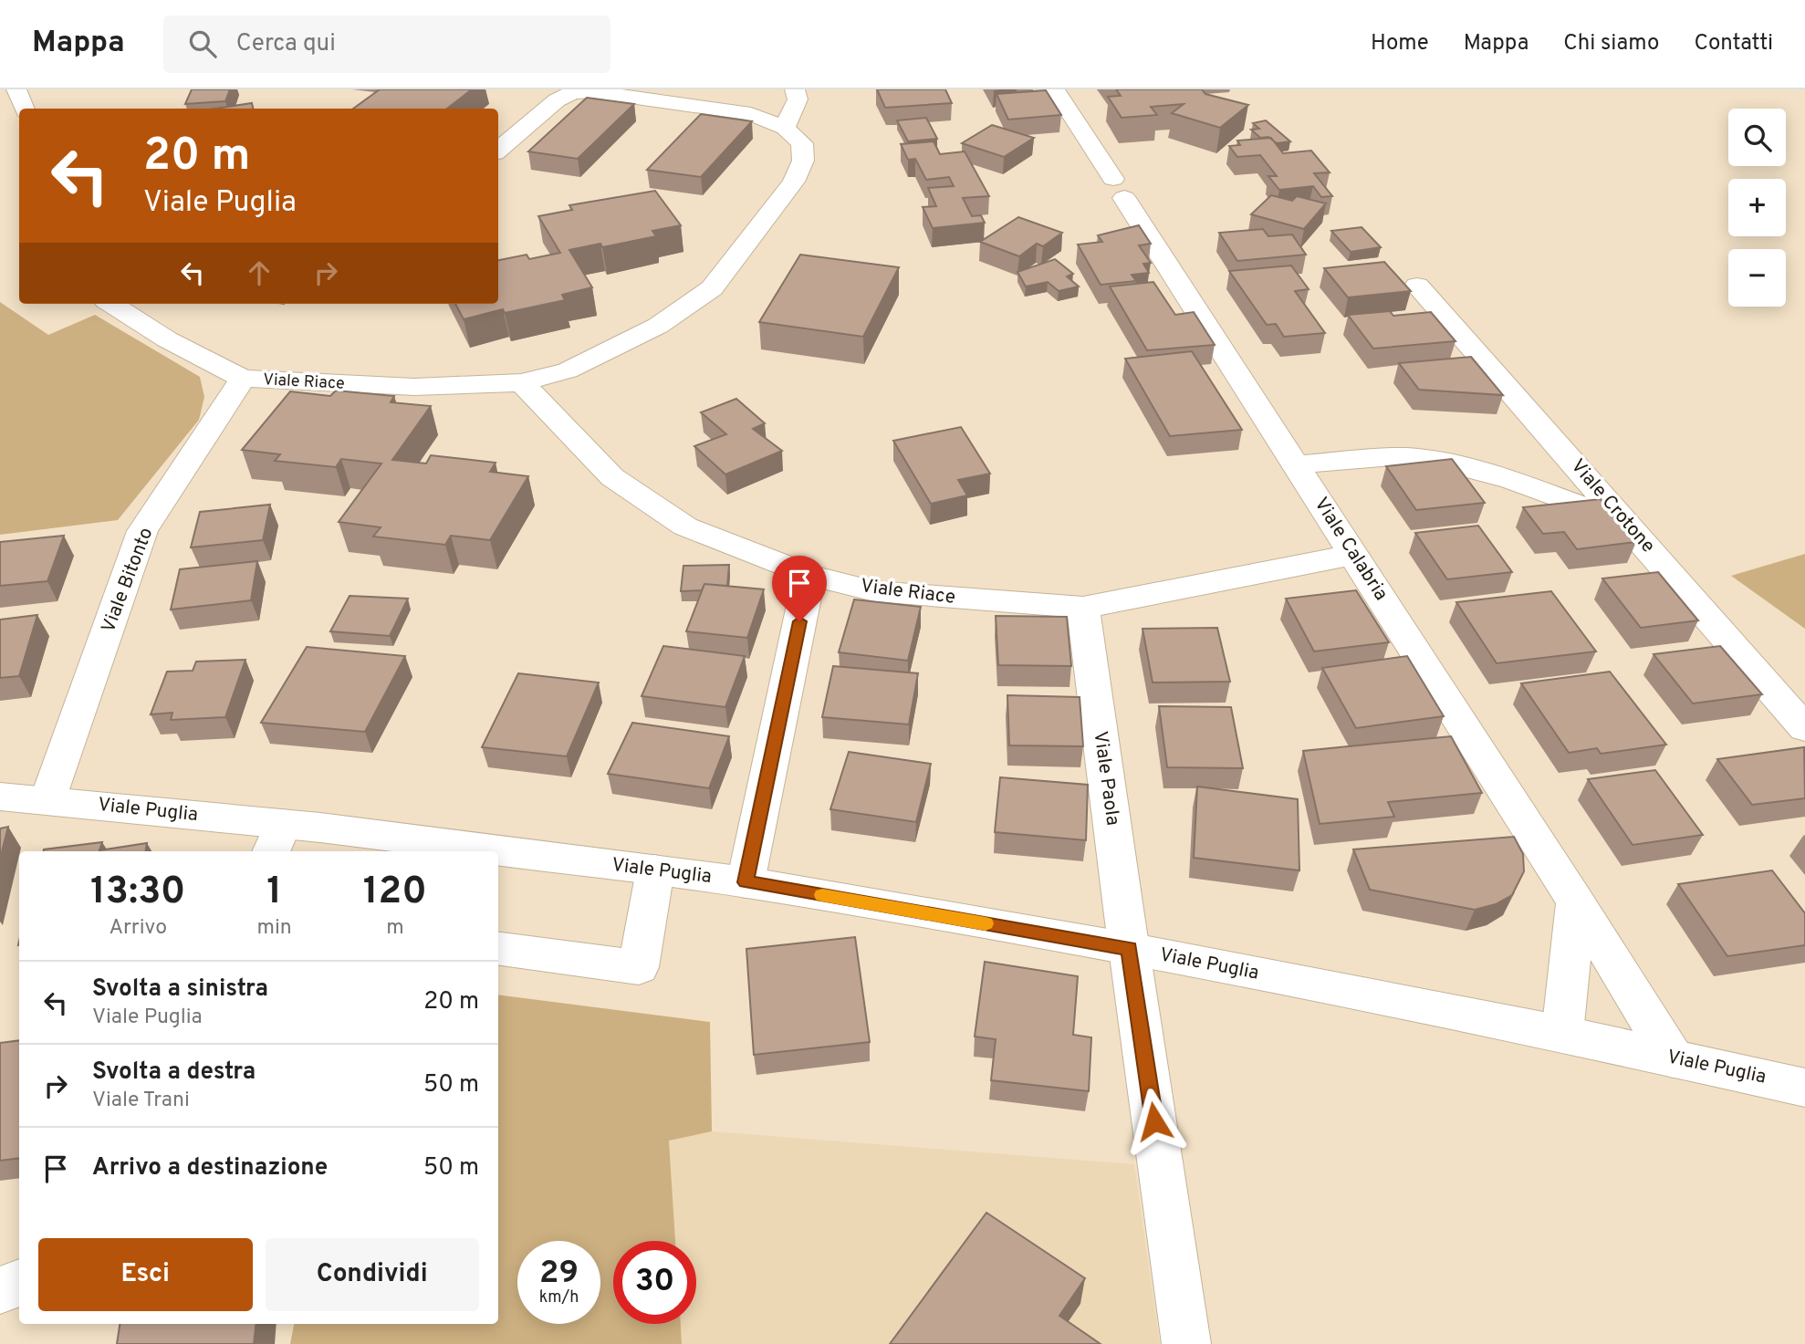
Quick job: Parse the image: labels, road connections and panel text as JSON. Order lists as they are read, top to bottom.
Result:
{
  "streets": {
    "street": [
      "Viale Riace",
      "Viale Crotone",
      "Viale Calabria",
      "Viale Bitonto",
      "Viale Paola",
      "Viale Puglia"
    ]
  },
  "crossings": [
    ["Viale Riace", "Viale Calabria"],
    ["Viale Riace", "Viale Bitonto"],
    ["Viale Riace", "Viale Paola"],
    ["Viale Calabria", "Viale Puglia"],
    ["Viale Bitonto", "Viale Puglia"],
    ["Viale Paola", "Viale Puglia"]
  ],
  "page": {
    "header": "Mappa",
    "search": "Cerca qui",
    "nav": [
      "Home",
      "Mappa",
      "Chi siamo",
      "Contatti"
    ],
    "map_buttons": ["+", "−"],
    "turn": ["20 m", "Viale Puglia"],
    "eta": [
      "13:30",
      "Arrivo",
      "1",
      "min",
      "120",
      "m"
    ],
    "list": [
      {
        "name": "Svolta a sinistra",
        "note": "Viale Puglia",
        "value": "20 m"
      },
      {
        "name": "Svolta a destra",
        "note": "Viale Trani",
        "value": "50 m"
      },
      {
        "name": "Arrivo a destinazione",
        "value": "50 m"
      }
    ],
    "buttons": ["Esci", "Condividi"],
    "speed": "29 km/h",
    "limit": "30"
  }
}
